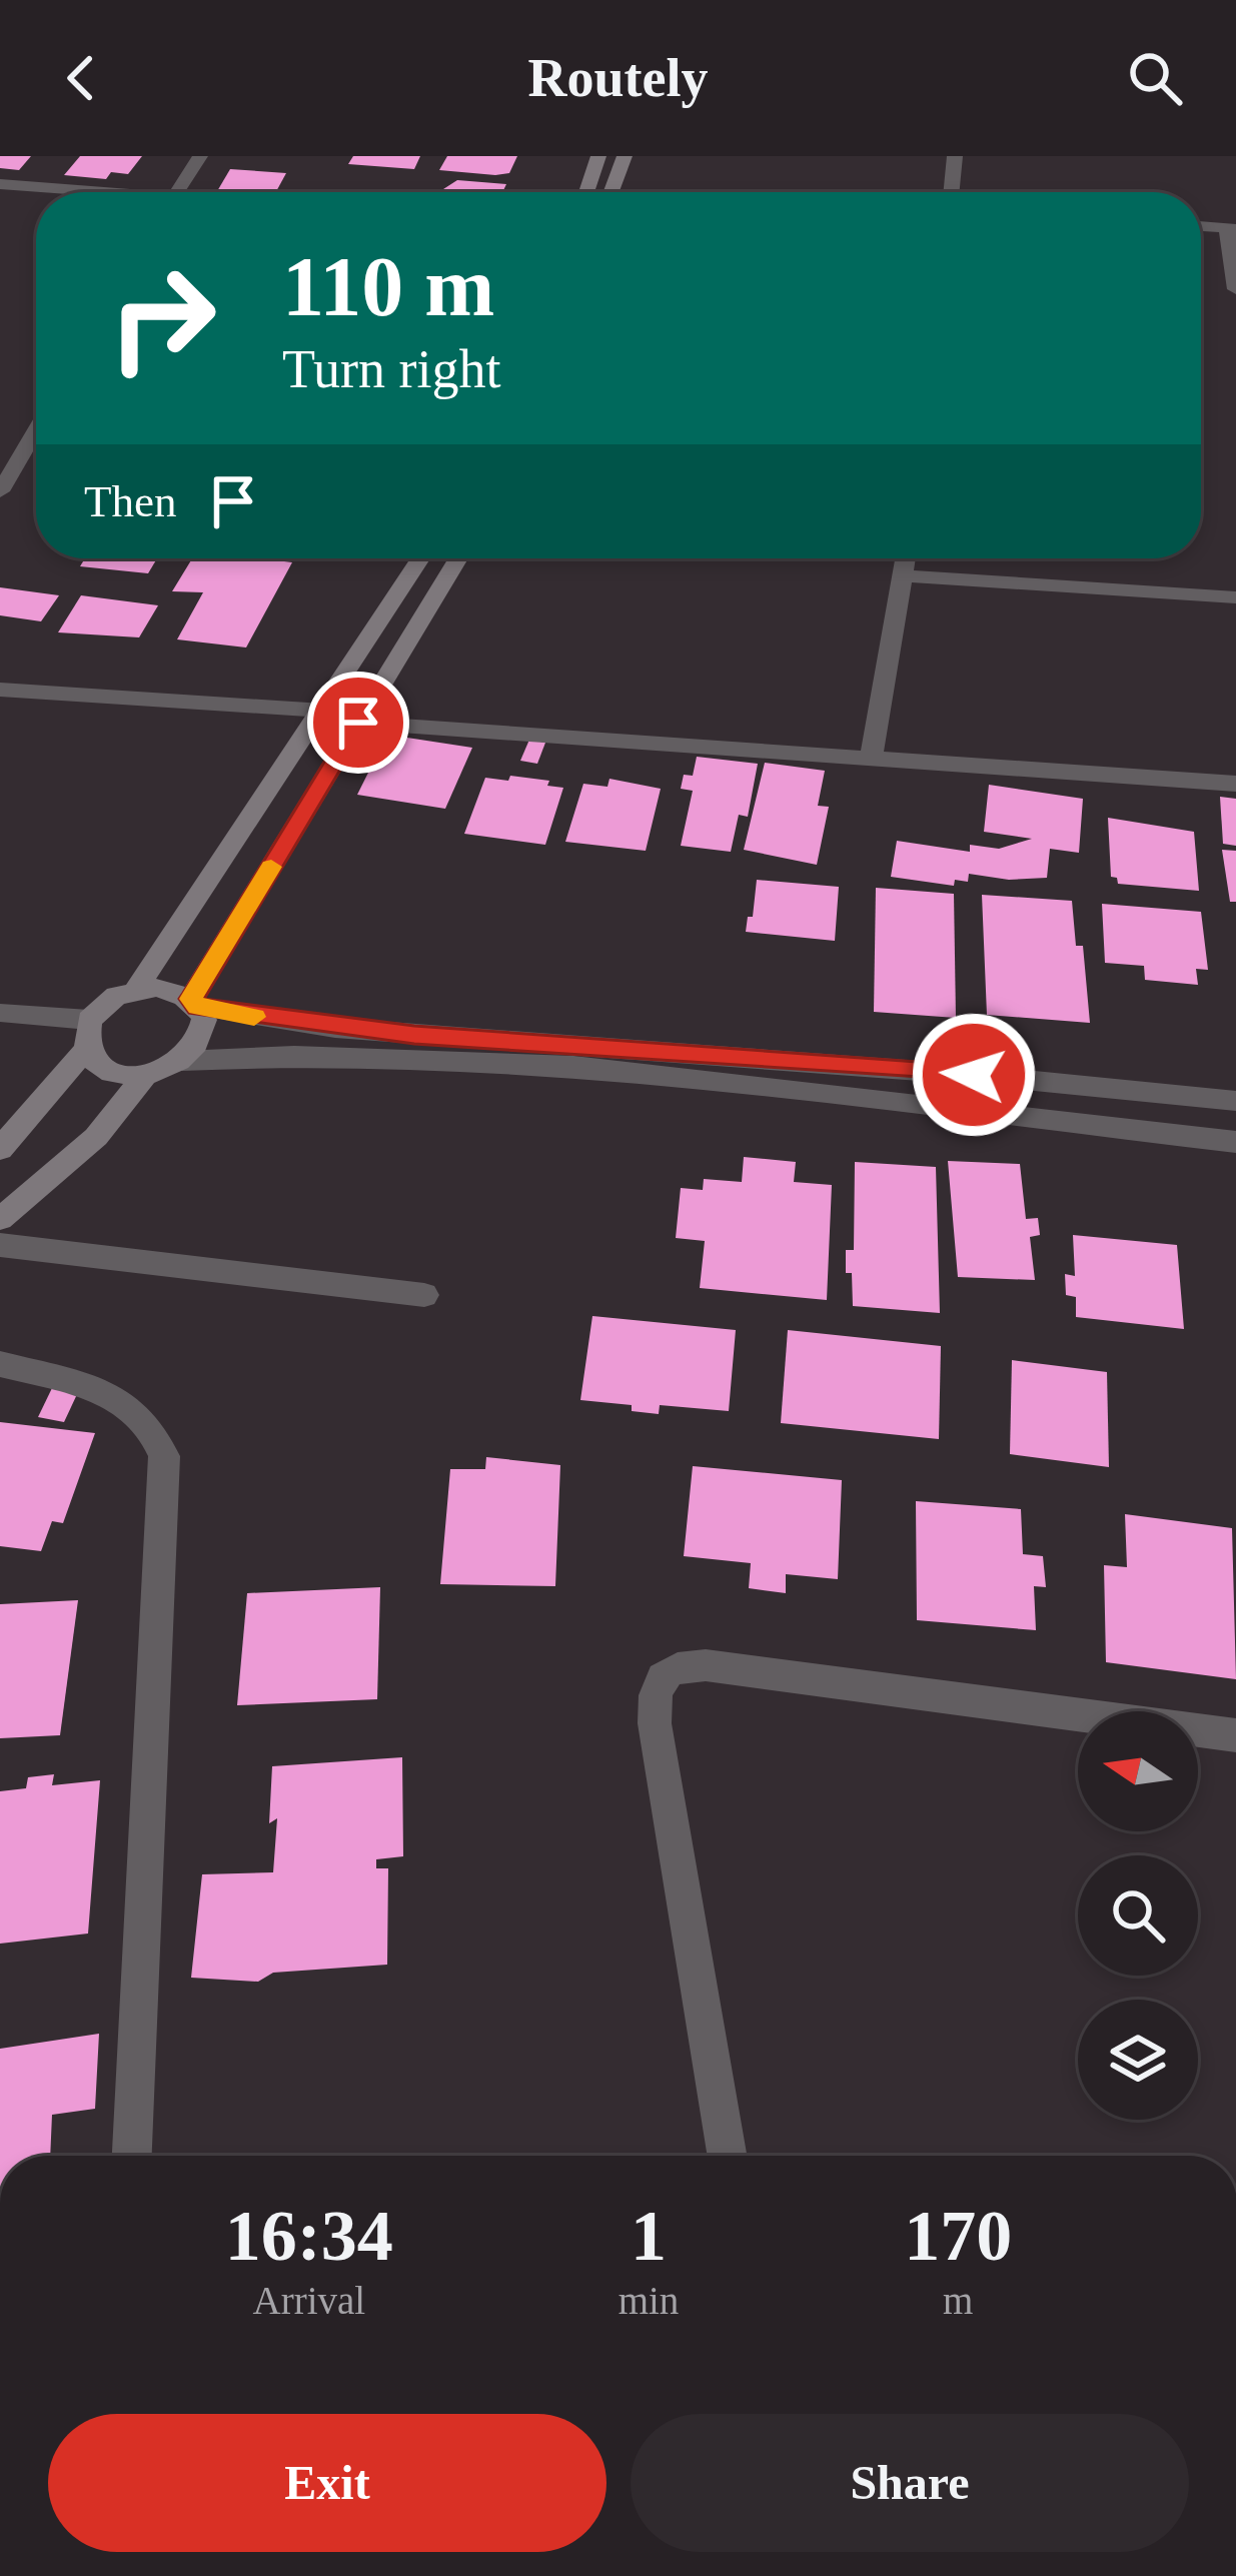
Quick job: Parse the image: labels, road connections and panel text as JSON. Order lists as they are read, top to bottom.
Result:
{
  "north": "left",
  "page": {
    "header": "Routely",
    "turn": ["110 m", "Turn right"],
    "then": "Then",
    "eta": [
      "16:34",
      "Arrival",
      "1",
      "min",
      "170",
      "m"
    ],
    "buttons": ["Exit", "Share"]
  }
}
